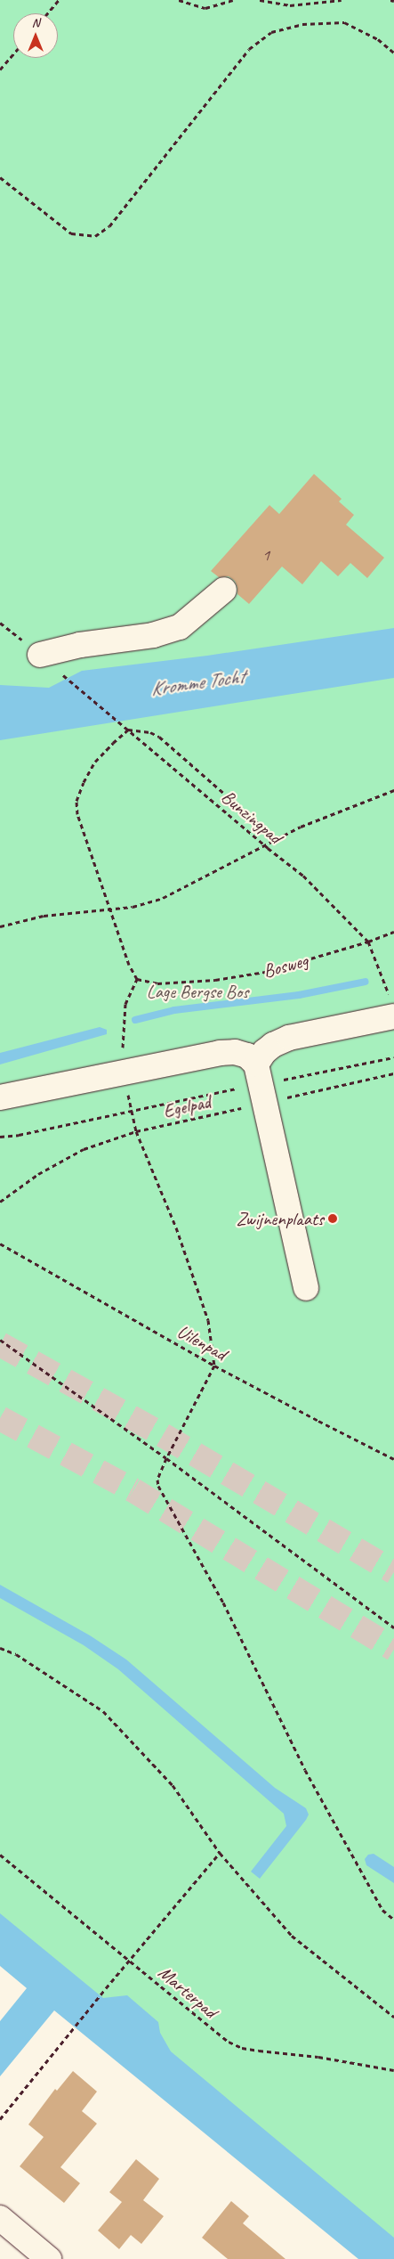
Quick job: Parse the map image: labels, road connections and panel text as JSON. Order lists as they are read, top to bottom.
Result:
{
  "streets": {
    "path": [
      "Bunzingpad",
      "Bosweg",
      "Egelpad",
      "Uilenpad",
      "Marterpad"
    ]
  },
  "crossings": [
    ["Bunzingpad", "Bosweg"]
  ],
  "water": ["Kromme Tocht"],
  "parks": ["Lage Bergse Bos"],
  "places": ["Zwijnenplaats"],
  "house_numbers": ["1"],
  "north": "top"
}
